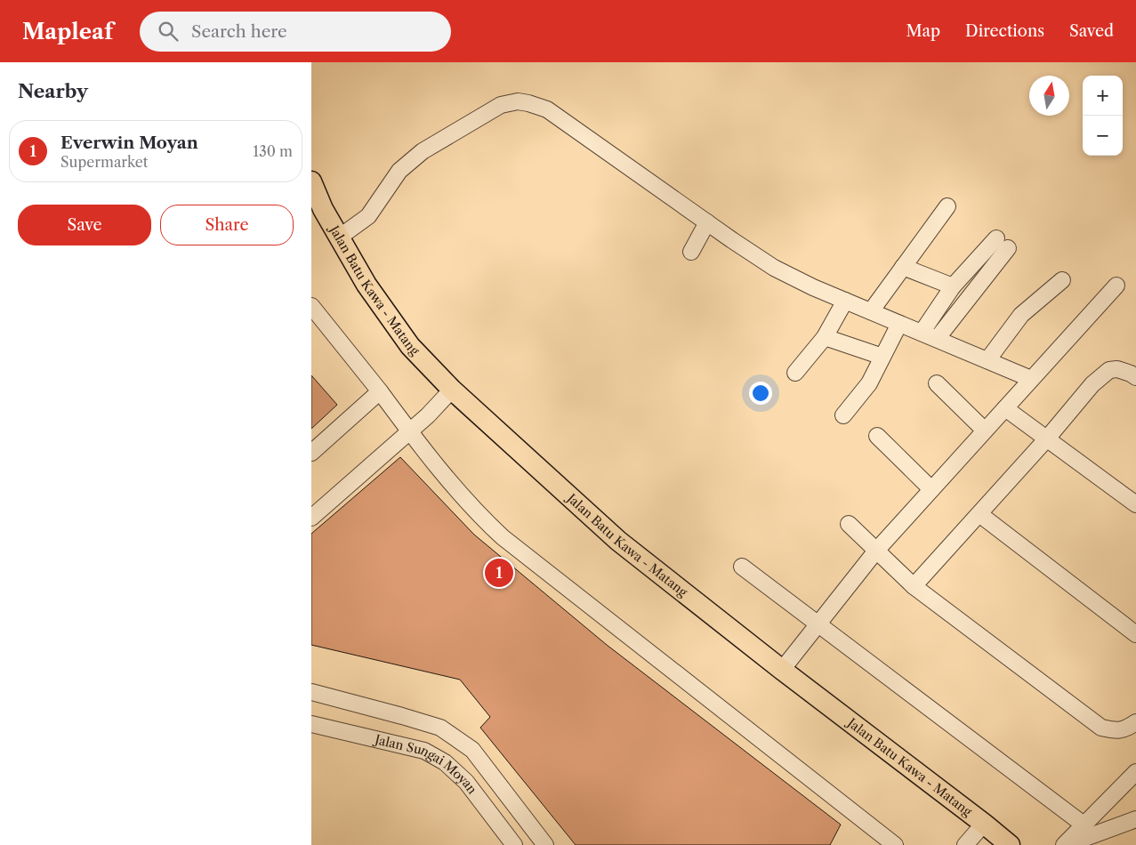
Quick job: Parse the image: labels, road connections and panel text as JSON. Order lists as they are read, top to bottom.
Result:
{
  "streets": {
    "main road": ["Jalan Batu Kawa - Matang"],
    "street": ["Jalan Sungai Moyan"]
  },
  "north": "top",
  "page": {
    "header": "Mapleaf",
    "search": "Search here",
    "nav": ["Map", "Directions", "Saved"],
    "heading": "Nearby",
    "map_buttons": ["+", "−"],
    "list": [
      {
        "mark": "1",
        "name": "Everwin Moyan",
        "note": "Supermarket",
        "value": "130 m"
      }
    ],
    "buttons": ["Save", "Share"],
    "pins": "1"
  }
}
